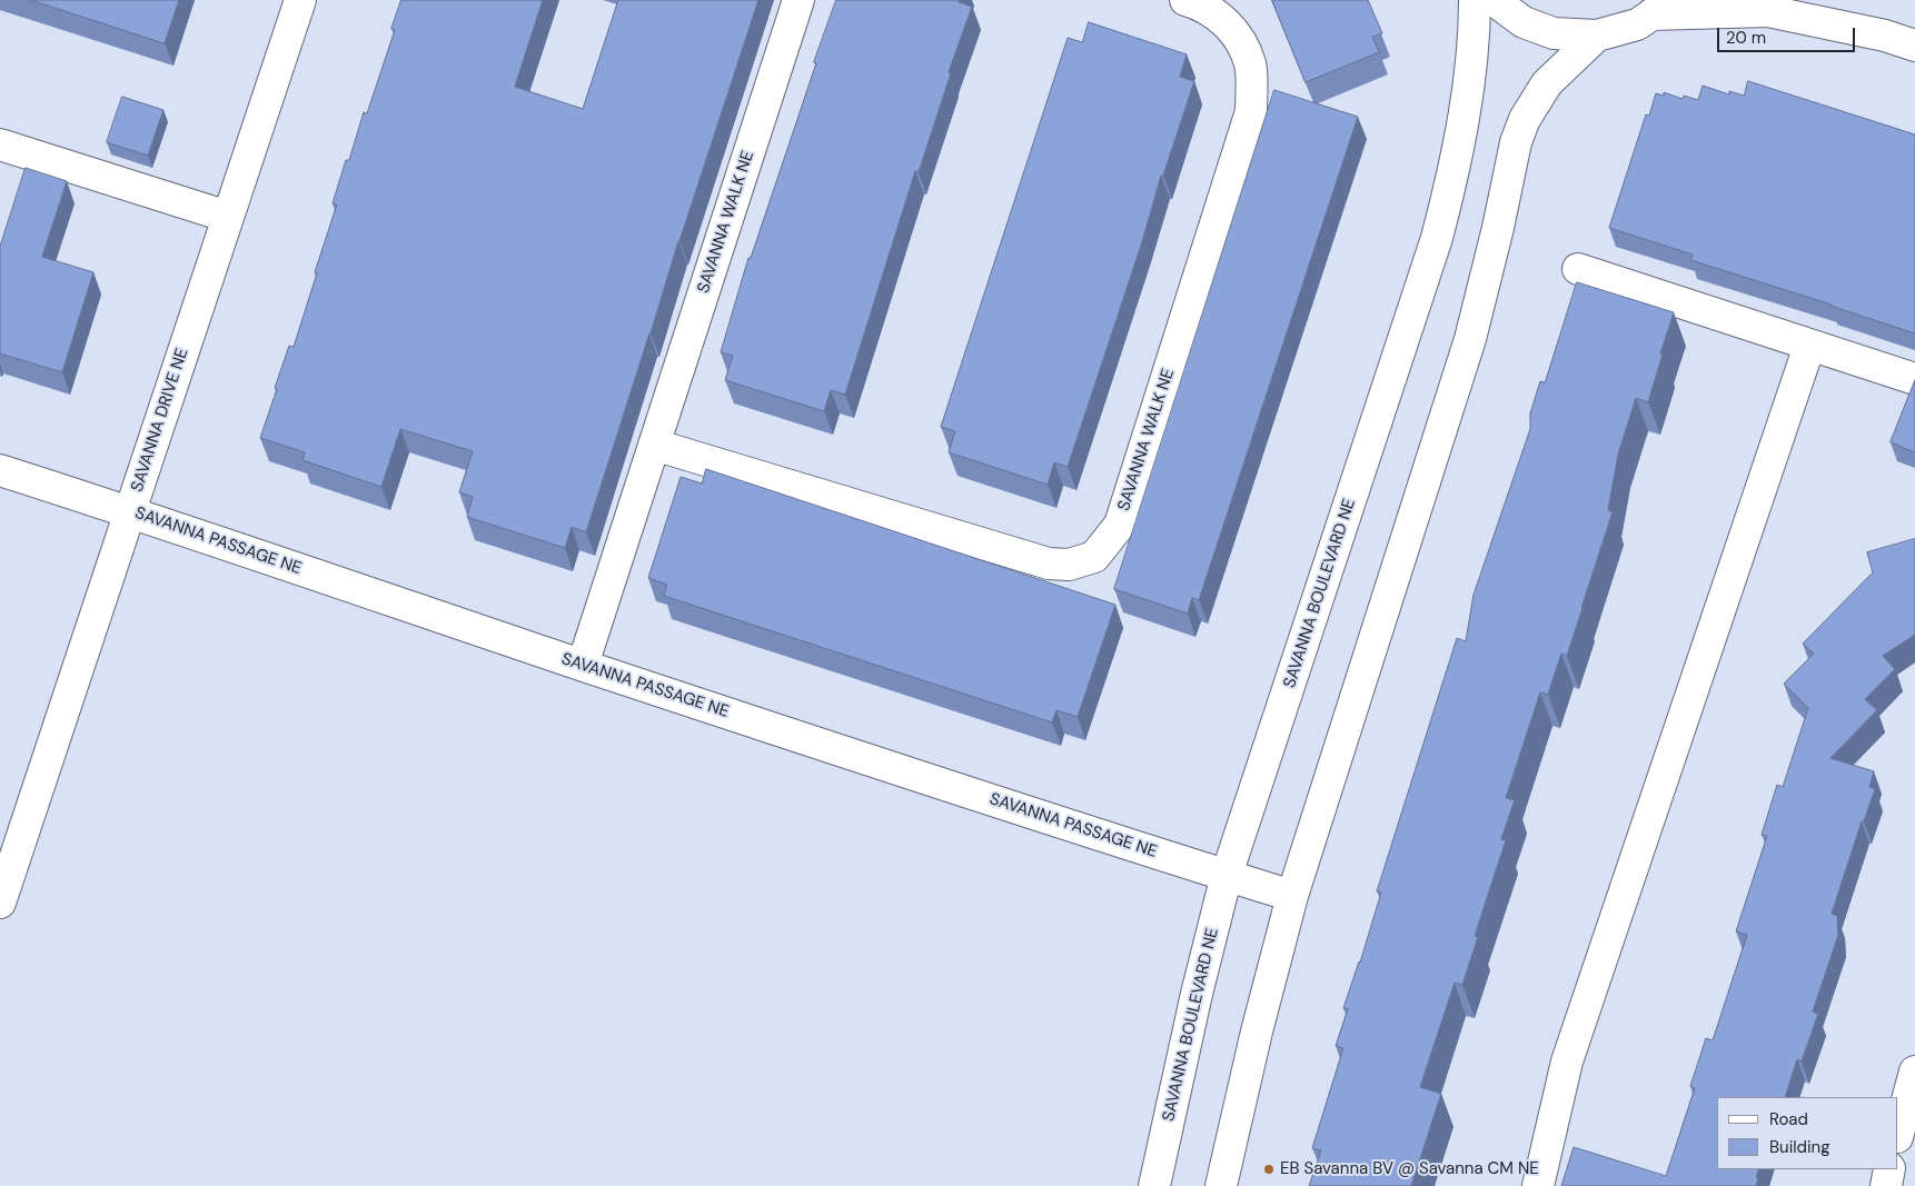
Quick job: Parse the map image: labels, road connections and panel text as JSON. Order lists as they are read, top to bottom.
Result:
{
  "streets": {
    "street": [
      "SAVANNA WALK NE",
      "SAVANNA DRIVE NE",
      "SAVANNA PASSAGE NE",
      "SAVANNA BOULEVARD NE"
    ]
  },
  "crossings": [
    ["SAVANNA WALK NE", "SAVANNA PASSAGE NE"],
    ["SAVANNA DRIVE NE", "SAVANNA PASSAGE NE"],
    ["SAVANNA PASSAGE NE", "SAVANNA BOULEVARD NE"]
  ],
  "places": ["EB Savanna BV @ Savanna CM NE"],
  "legend": ["Road", "Building"],
  "scale_bar": "20 m"
}
